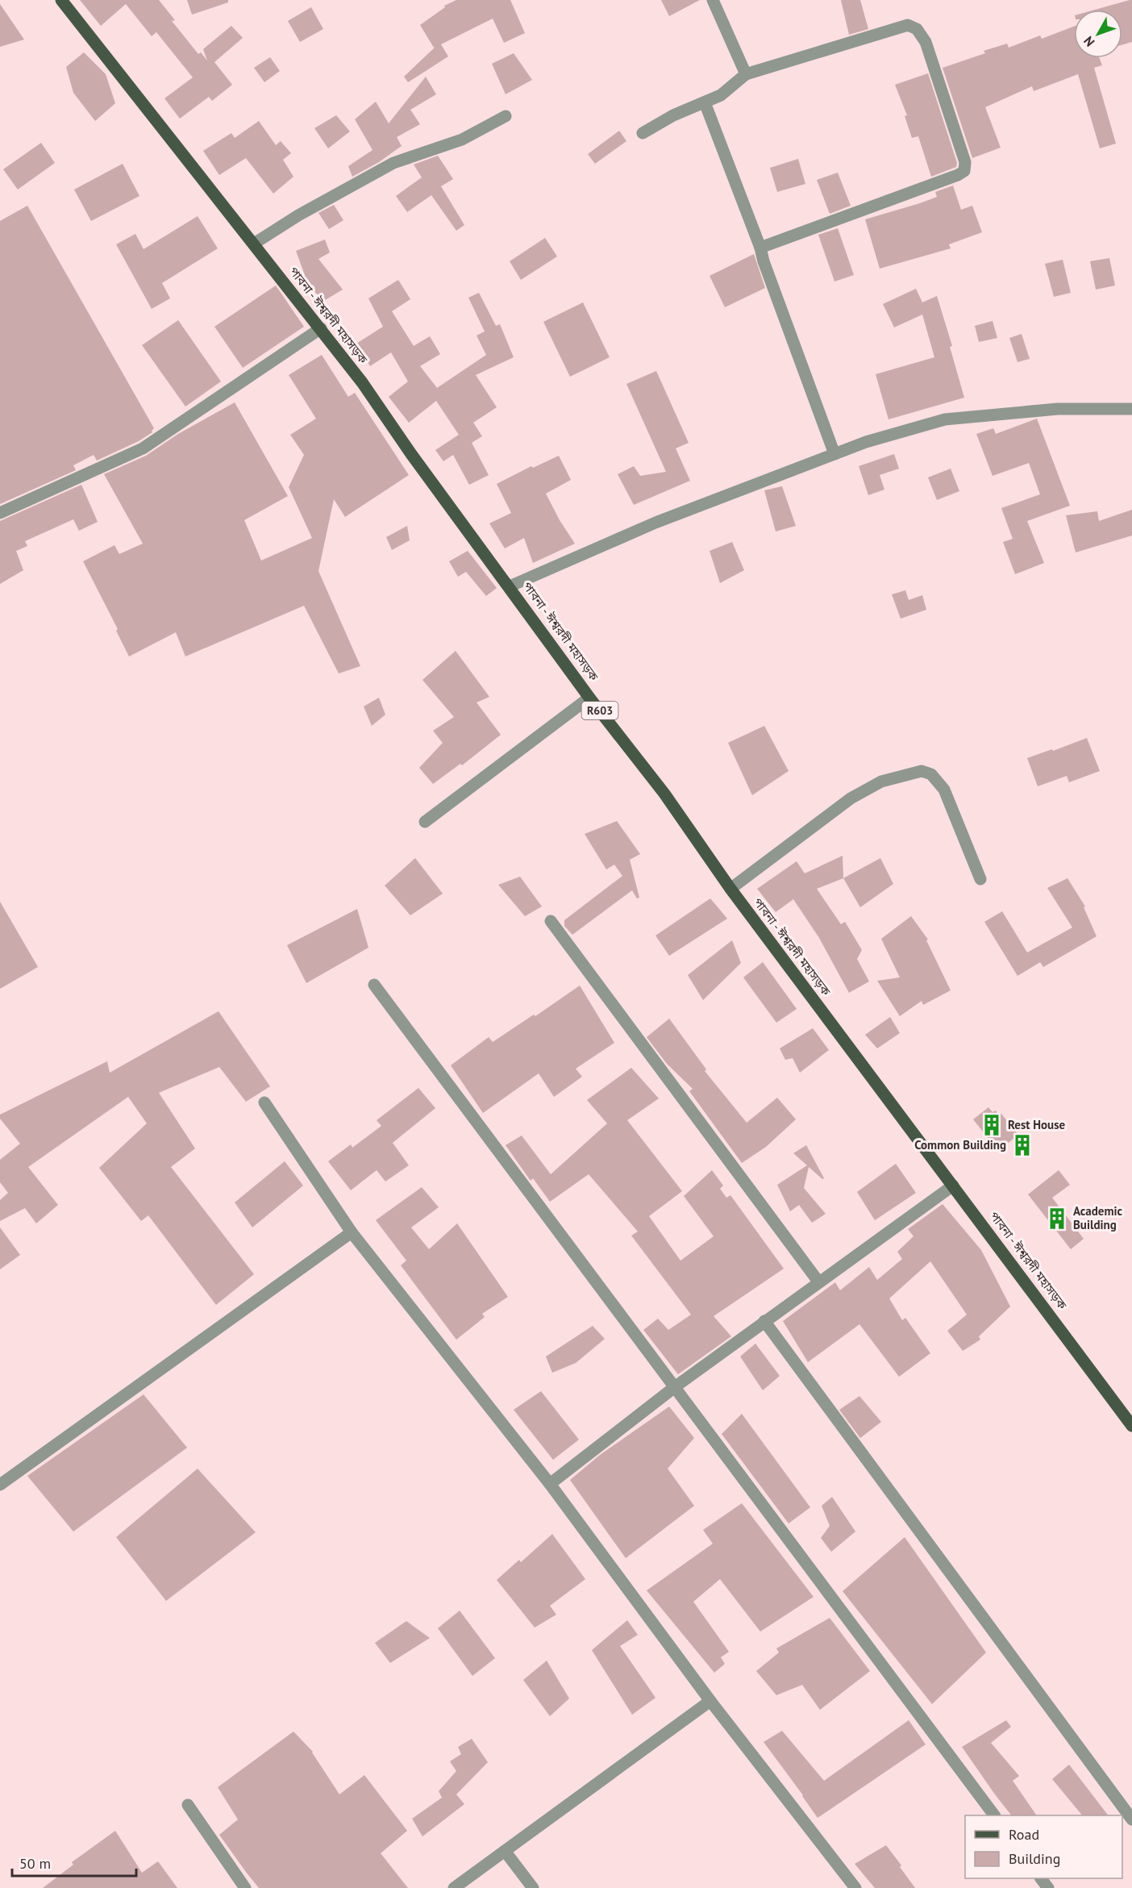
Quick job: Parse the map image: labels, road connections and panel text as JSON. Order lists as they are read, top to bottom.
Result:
{
  "streets": {
    "main road": ["পাবনা - ঈশ্বরদী মহাসড়ক", "R603"]
  },
  "places": {
    "building": ["Rest House", "Common Building", "Academic Building"]
  },
  "legend": ["Road", "Building"],
  "scale_bar": "50 m",
  "north": "bottom left"
}
